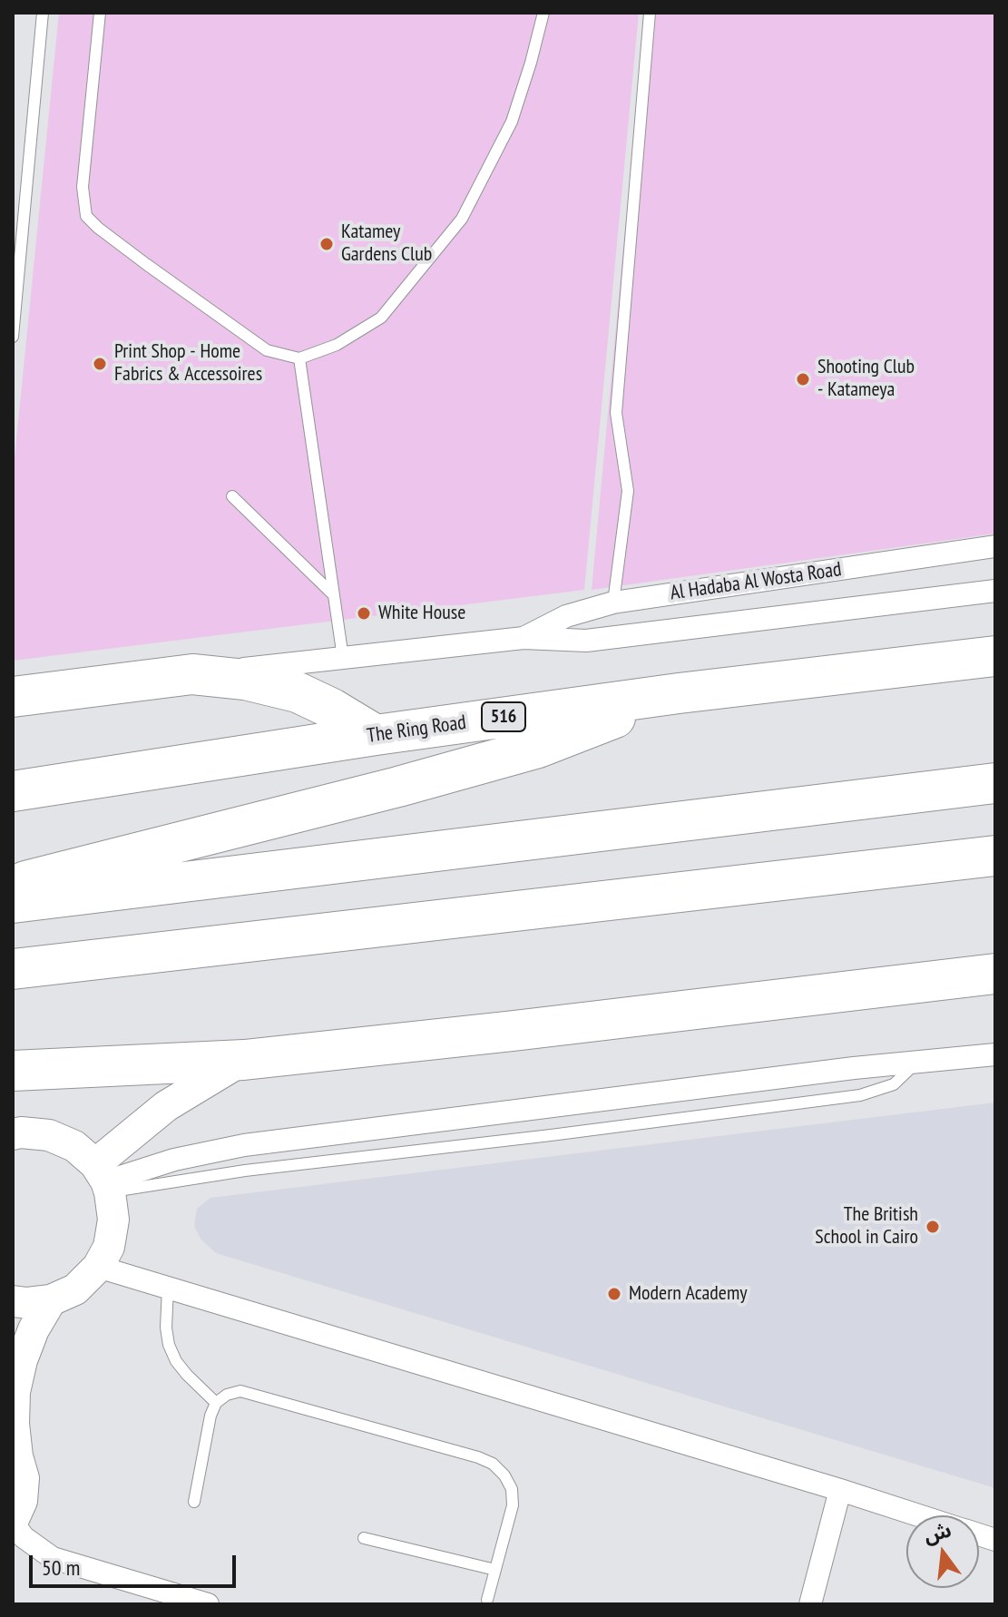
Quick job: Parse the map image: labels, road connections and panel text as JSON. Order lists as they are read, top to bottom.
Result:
{
  "streets": {
    "highway": ["516", "The Ring Road"],
    "street": ["Al Hadaba Al Wosta Road"]
  },
  "crossings": [
    ["516", "The Ring Road"]
  ],
  "places": [
    "Katamey Gardens Club",
    "Print Shop - Home Fabrics & Accessoires",
    "Shooting Club - Katameya",
    "White House",
    "The British School in Cairo",
    "Modern Academy"
  ],
  "scale_bar": "50 m",
  "north": "top"
}
